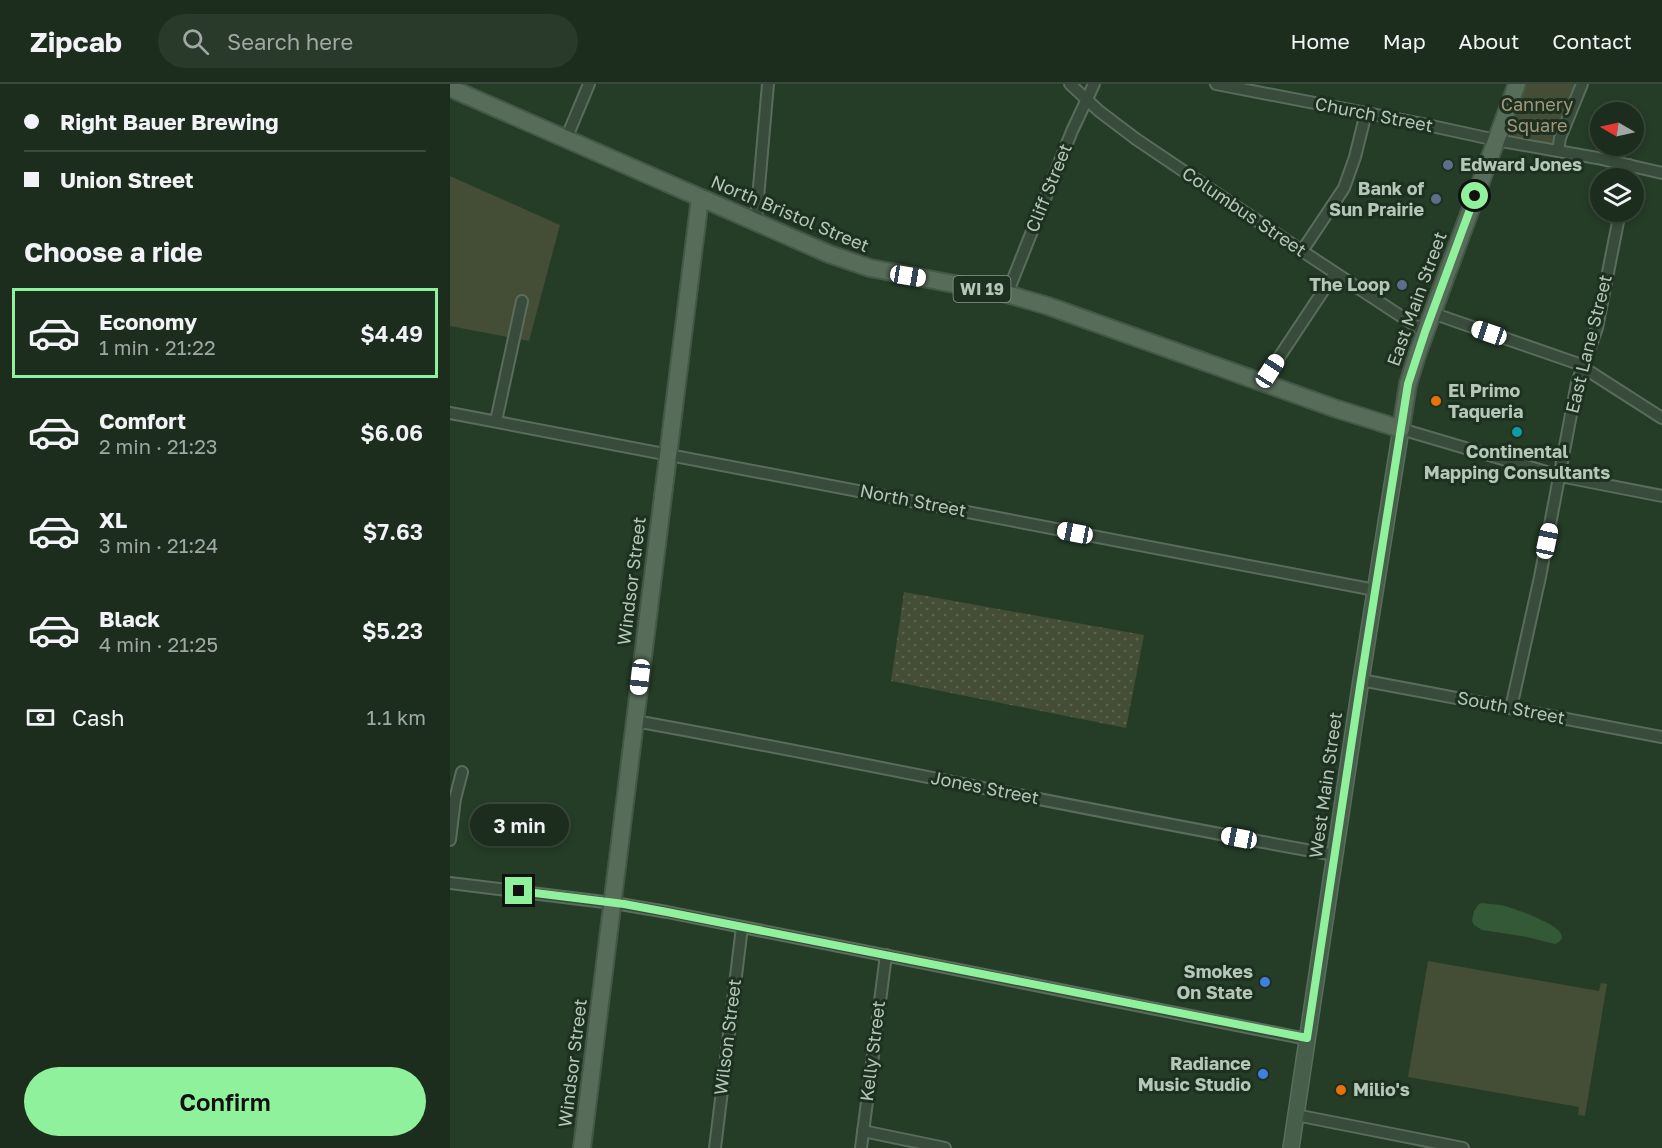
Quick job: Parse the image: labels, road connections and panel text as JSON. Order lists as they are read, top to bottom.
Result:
{
  "streets": {
    "main road": [
      "North Bristol Street",
      "WI 19",
      "East Main Street",
      "Windsor Street",
      "West Main Street"
    ],
    "street": [
      "Church Street",
      "Cliff Street",
      "Columbus Street",
      "East Lane Street",
      "North Street",
      "South Street",
      "Jones Street",
      "Wilson Street",
      "Kelly Street"
    ]
  },
  "crossings": [
    ["Church Street", "East Main Street"],
    ["Cliff Street", "Columbus Street"],
    ["Cliff Street", "North Bristol Street"],
    ["Columbus Street", "East Main Street"],
    ["North Bristol Street", "East Main Street"],
    ["North Bristol Street", "Windsor Street"],
    ["North Bristol Street", "West Main Street"],
    ["East Main Street", "West Main Street"],
    ["East Lane Street", "South Street"],
    ["North Street", "Windsor Street"],
    ["North Street", "West Main Street"],
    ["Windsor Street", "Jones Street"],
    ["South Street", "West Main Street"],
    ["West Main Street", "Jones Street"]
  ],
  "parks": ["Cannery Square"],
  "places": [
    "Edward Jones",
    "Bank of Sun Prairie",
    "The Loop",
    "El Primo Taqueria",
    "Continental Mapping Consultants",
    "Smokes On State",
    "Radiance Music Studio",
    "Milio's"
  ],
  "north": "left",
  "page": {
    "header": "Zipcab",
    "search": "Search here",
    "nav": [
      "Home",
      "Map",
      "About",
      "Contact"
    ],
    "banner": ["Right Bauer Brewing", "Union Street"],
    "heading": "Choose a ride",
    "list": [
      {
        "name": "Economy",
        "note": "1 min · 21:22",
        "value": "$4.49"
      },
      {
        "name": "Comfort",
        "note": "2 min · 21:23",
        "value": "$6.06"
      },
      {
        "name": "XL",
        "note": "3 min · 21:24",
        "value": "$7.63"
      },
      {
        "name": "Black",
        "note": "4 min · 21:25",
        "value": "$5.23"
      }
    ],
    "pay": ["Cash", "1.1 km"],
    "bubble": "3 min",
    "buttons": "Confirm"
  }
}
